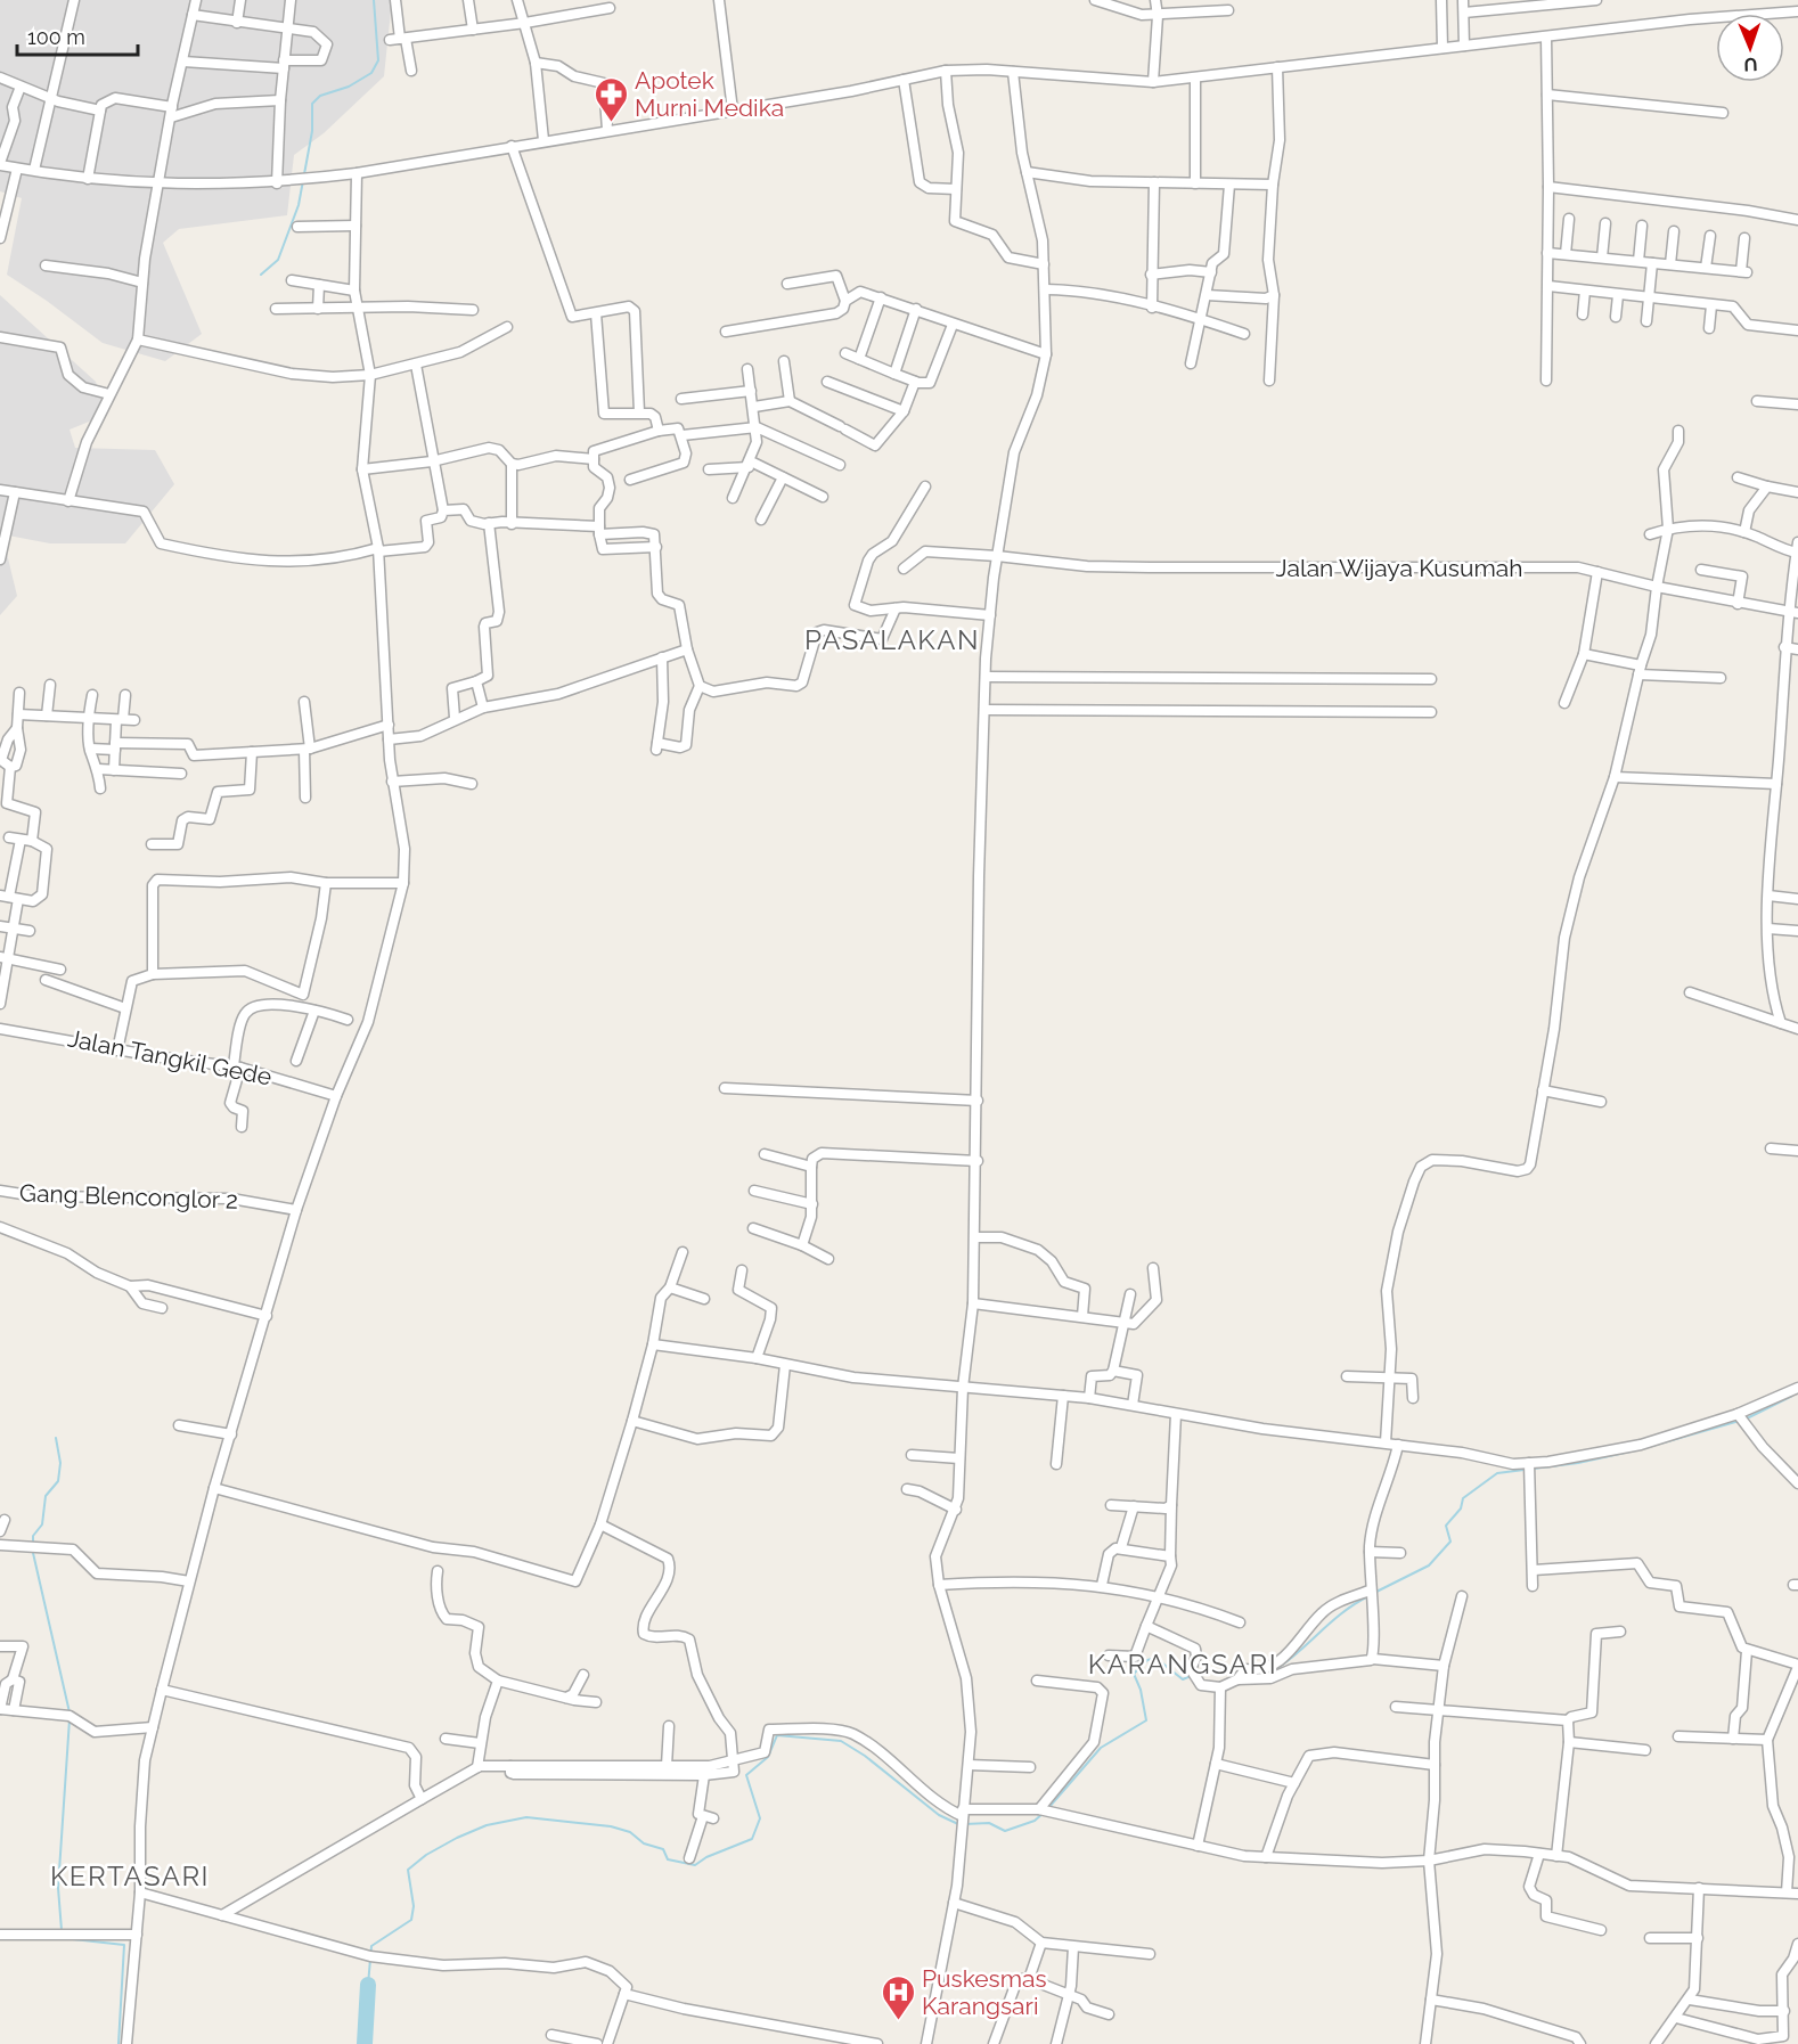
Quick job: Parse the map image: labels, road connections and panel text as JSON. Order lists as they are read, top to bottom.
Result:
{
  "streets": {
    "street": ["Jalan Wijaya Kusumah", "Jalan Tangkil Gede", "Gang Blenconglor 2"]
  },
  "districts": ["PASALAKAN", "KARANGSARI", "KERTASARI"],
  "places": {
    "pharmacy": ["Apotek Murni Medika"],
    "hospital": ["Puskesmas Karangsari"]
  },
  "scale_bar": "100 m",
  "north": "bottom"
}
